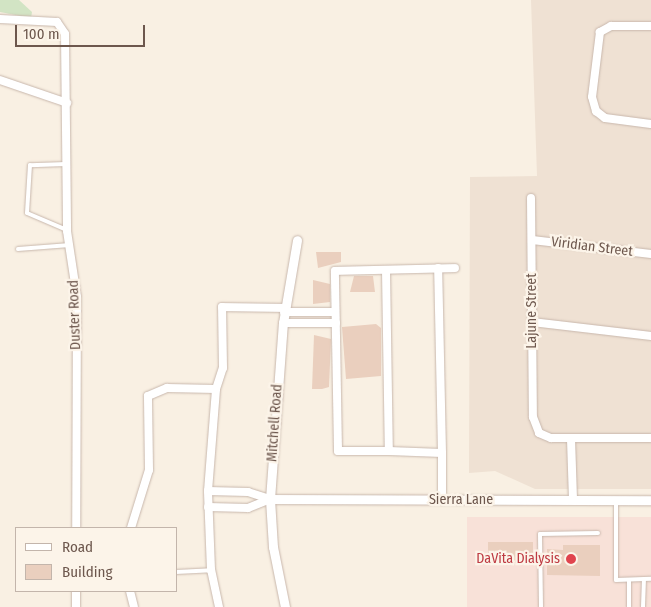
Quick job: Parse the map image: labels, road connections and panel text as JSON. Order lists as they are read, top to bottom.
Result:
{
  "streets": {
    "street": [
      "Viridian Street",
      "Lajune Street",
      "Duster Road",
      "Mitchell Road",
      "Sierra Lane"
    ]
  },
  "crossings": [
    ["Viridian Street", "Lajune Street"],
    ["Mitchell Road", "Sierra Lane"]
  ],
  "places": ["DaVita Dialysis"],
  "legend": ["Road", "Building"],
  "scale_bar": "100 m"
}
